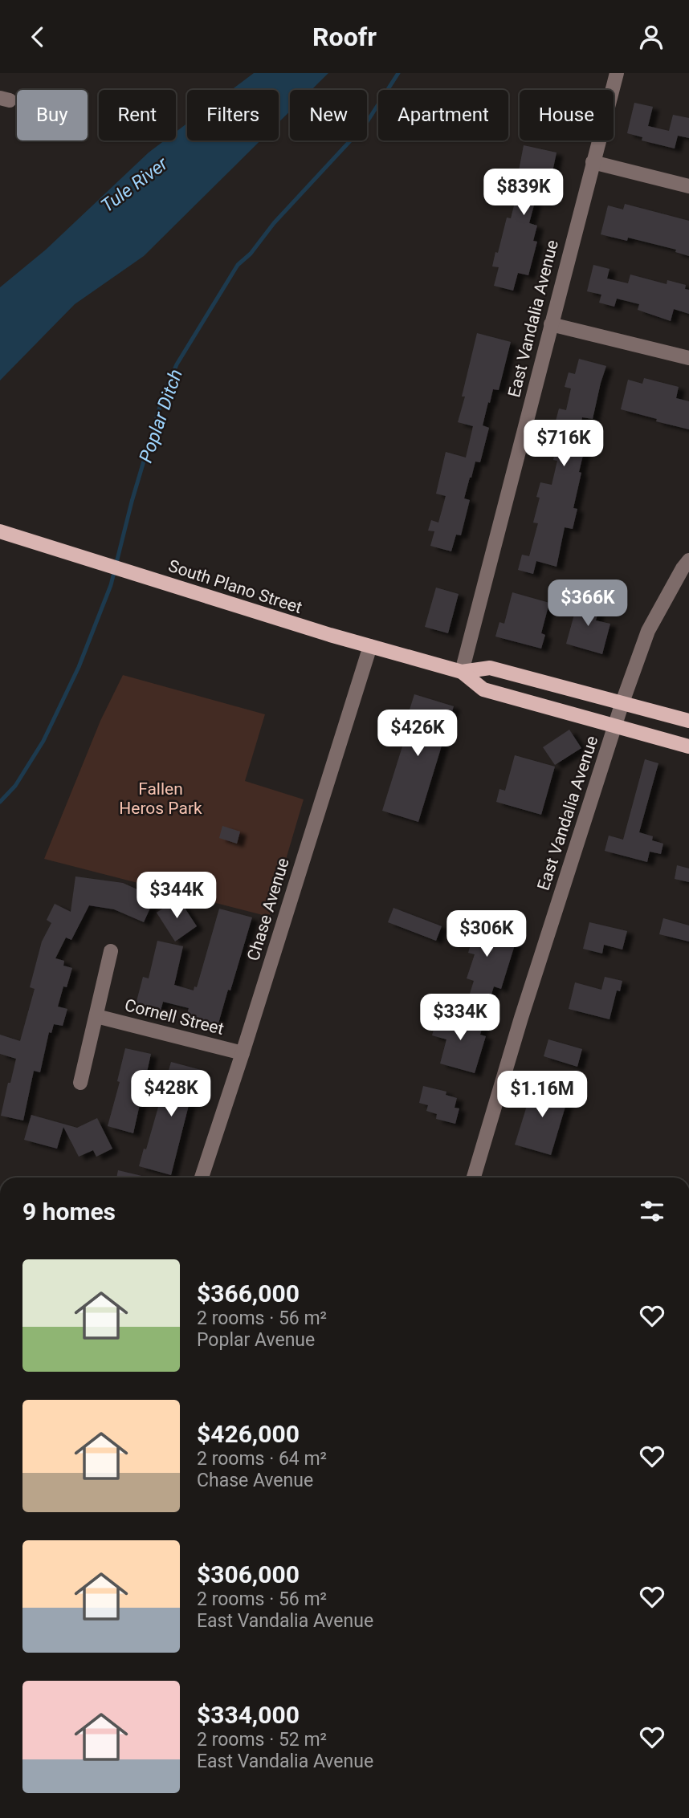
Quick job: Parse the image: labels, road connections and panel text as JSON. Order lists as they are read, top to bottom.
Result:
{
  "streets": {
    "main road": ["South Plano Street"],
    "street": ["East Vandalia Avenue", "Chase Avenue", "Cornell Street"]
  },
  "crossings": [
    ["East Vandalia Avenue", "South Plano Street"],
    ["South Plano Street", "Chase Avenue"],
    ["Chase Avenue", "Cornell Street"]
  ],
  "water": ["Tule River", "Poplar Ditch"],
  "parks": ["Fallen Heros Park"],
  "page": {
    "header": "Roofr",
    "chip": [
      "Buy",
      "Rent",
      "Filters",
      "New",
      "Apartment",
      "House"
    ],
    "price": [
      "$839K",
      "$716K",
      "$366K",
      "$426K",
      "$344K",
      "$306K",
      "$334K",
      "$428K",
      "$1.16M"
    ],
    "heading": "9 homes",
    "list": [
      {
        "name": "$366,000",
        "note": "2 rooms · 56 m² · Poplar Avenue"
      },
      {
        "name": "$426,000",
        "note": "2 rooms · 64 m² · Chase Avenue"
      },
      {
        "name": "$306,000",
        "note": "2 rooms · 56 m² · East Vandalia Avenue"
      },
      {
        "name": "$334,000",
        "note": "2 rooms · 52 m² · East Vandalia Avenue"
      }
    ]
  }
}
